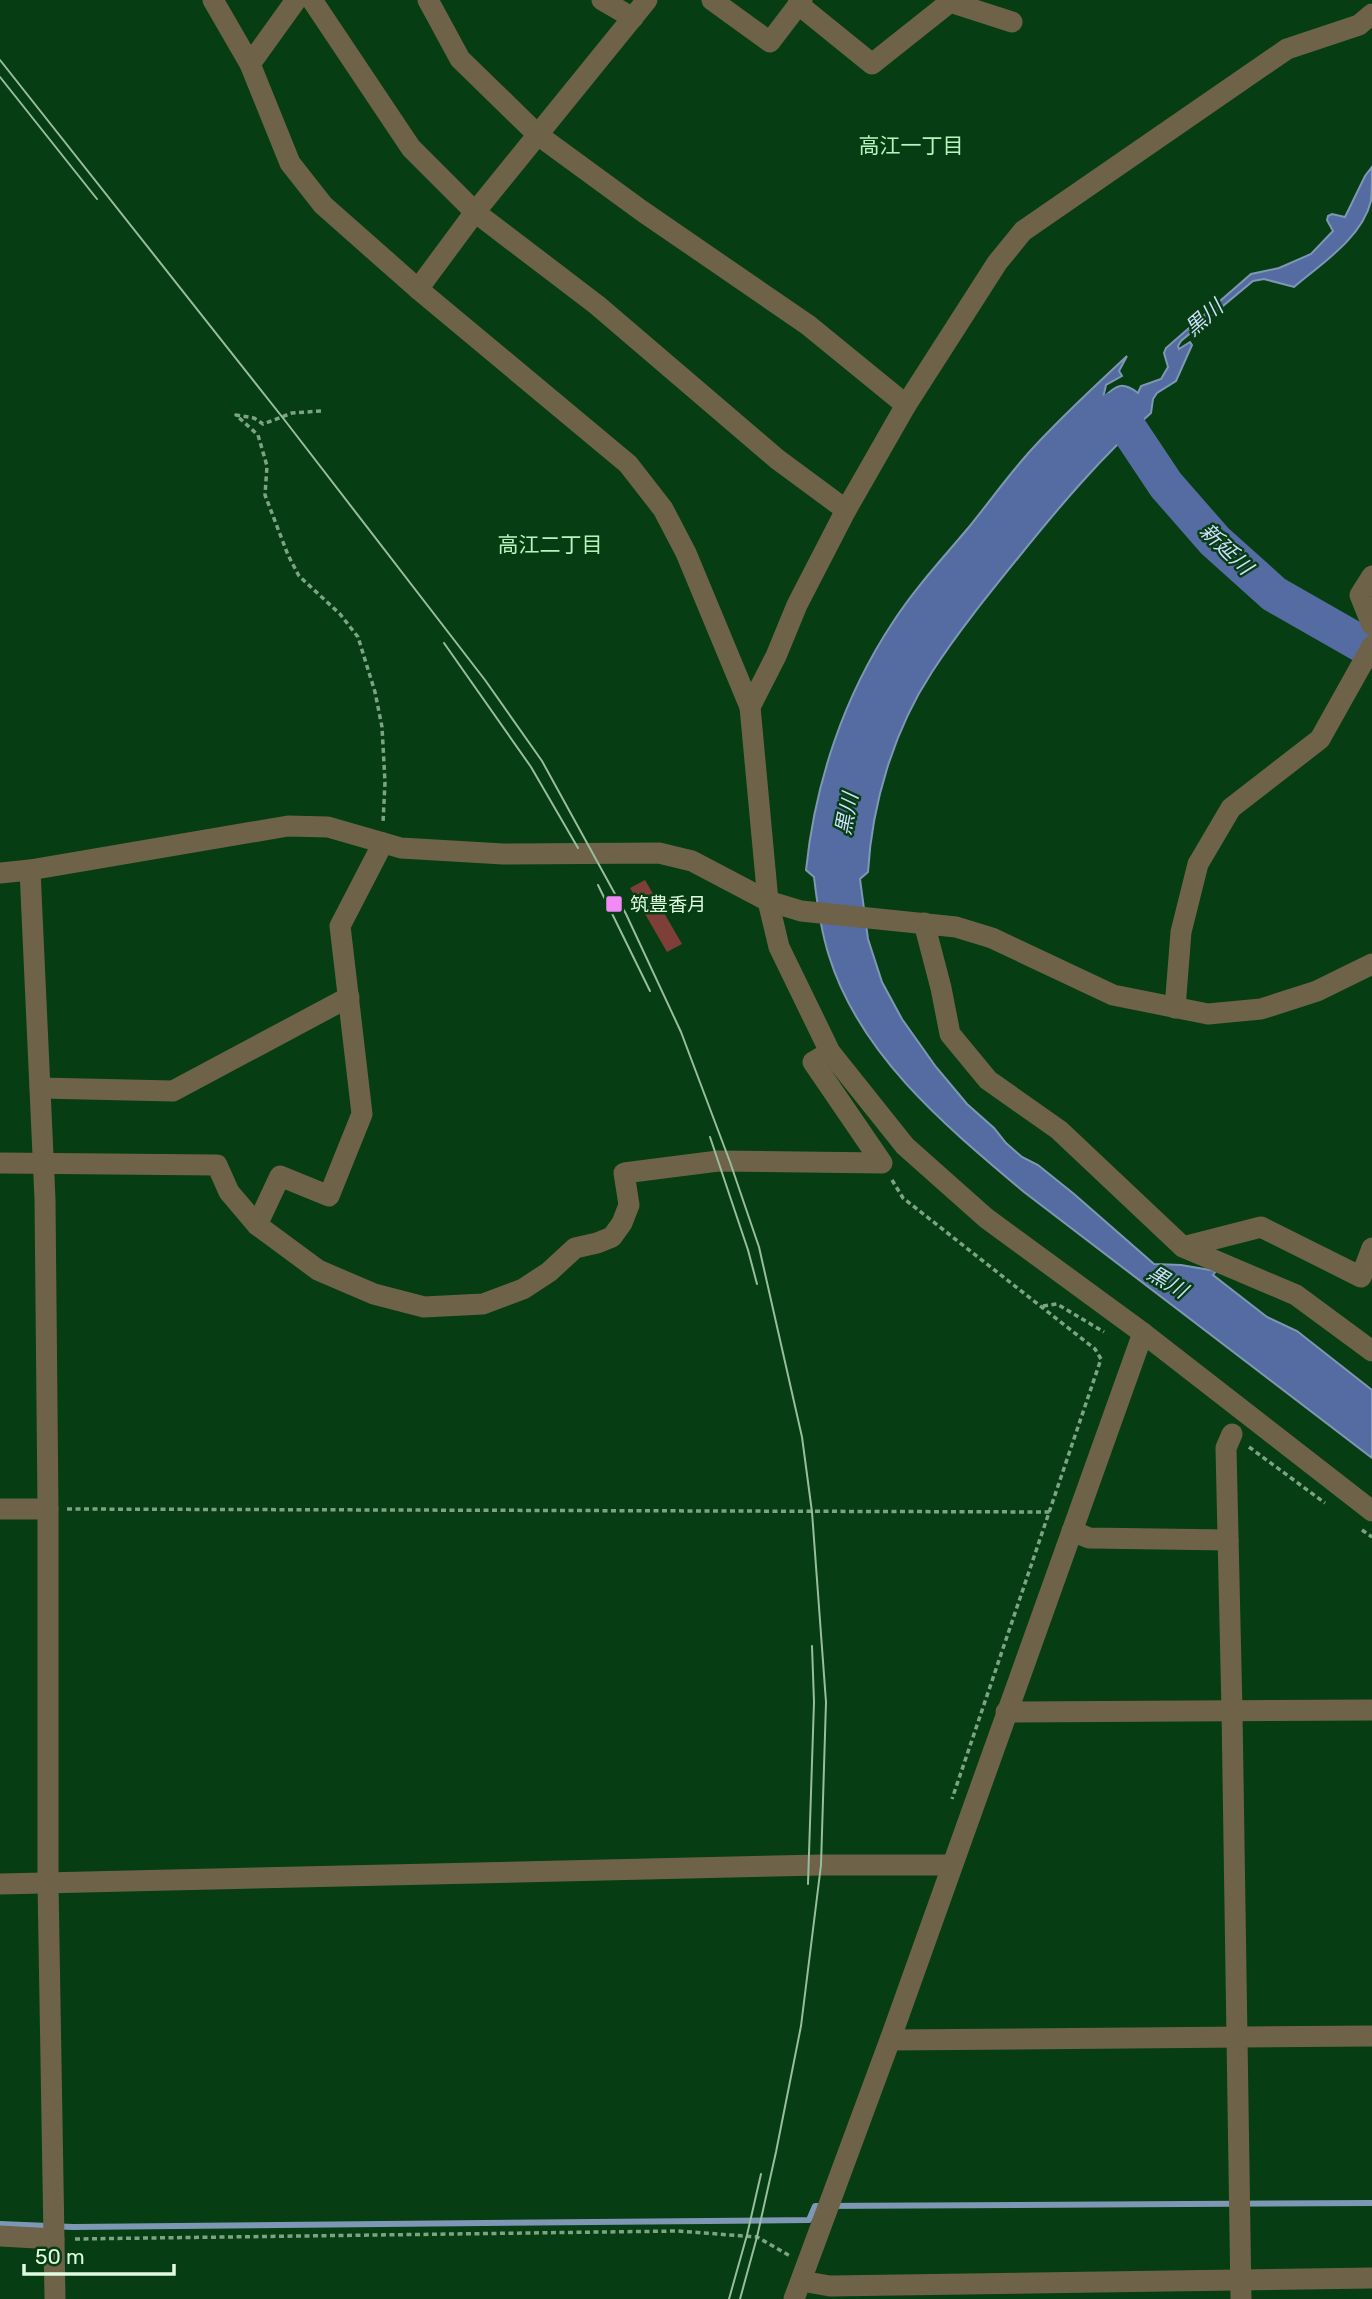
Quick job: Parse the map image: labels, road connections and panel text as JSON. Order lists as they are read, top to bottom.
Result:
{
  "districts": ["高江一丁目", "高江二丁目"],
  "water": ["黒川", "新延川"],
  "places": {
    "transit": ["筑豊香月"]
  },
  "scale_bar": "50 m"
}
